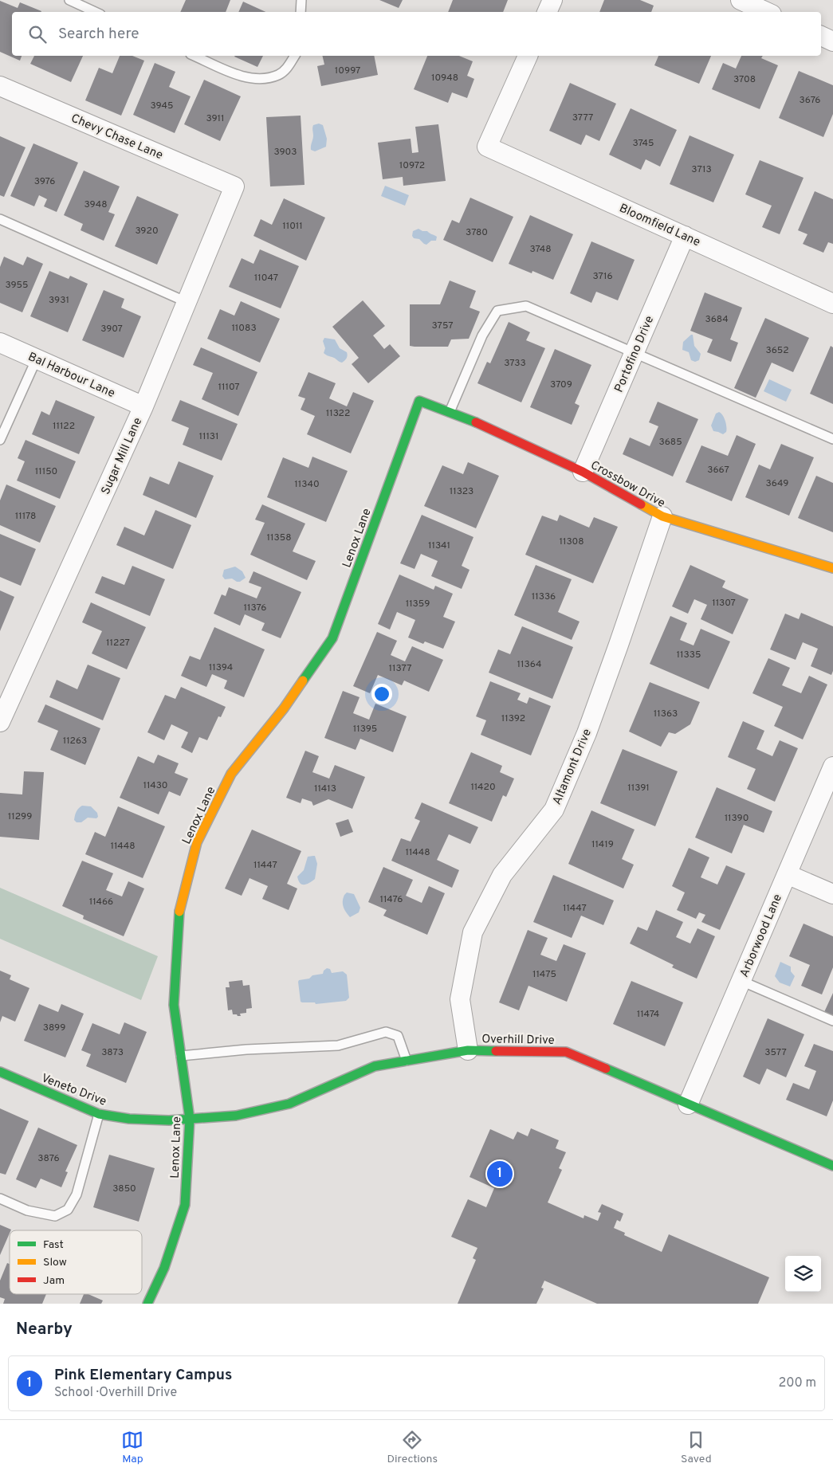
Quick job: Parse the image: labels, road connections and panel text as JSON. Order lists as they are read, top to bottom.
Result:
{
  "streets": {
    "street": [
      "Chevy Chase Lane",
      "Bloomfield Lane",
      "Portofino Drive",
      "Bal Harbour Lane",
      "Sugar Mill Lane",
      "Crossbow Drive",
      "Lenox Lane",
      "Altamont Drive",
      "Arborwood Lane",
      "Overhill Drive",
      "Veneto Drive"
    ]
  },
  "crossings": [
    ["Chevy Chase Lane", "Sugar Mill Lane"],
    ["Bloomfield Lane", "Portofino Drive"],
    ["Portofino Drive", "Crossbow Drive"],
    ["Bal Harbour Lane", "Sugar Mill Lane"],
    ["Crossbow Drive", "Lenox Lane"],
    ["Crossbow Drive", "Altamont Drive"],
    ["Lenox Lane", "Overhill Drive"],
    ["Lenox Lane", "Veneto Drive"],
    ["Altamont Drive", "Overhill Drive"],
    ["Arborwood Lane", "Overhill Drive"],
    ["Overhill Drive", "Veneto Drive"]
  ],
  "house_numbers": [
    "10997",
    "10948",
    "3708",
    "3676",
    "3945",
    "3777",
    "3911",
    "3745",
    "3903",
    "10972",
    "3713",
    "3976",
    "3948",
    "11011",
    "3920",
    "3780",
    "3748",
    "3716",
    "11047",
    "3955",
    "3931",
    "3684",
    "3757",
    "11083",
    "3907",
    "3652",
    "3733",
    "3709",
    "11107",
    "11322",
    "11122",
    "11131",
    "3685",
    "3667",
    "11150",
    "3649",
    "11340",
    "11323",
    "11178",
    "11358",
    "11308",
    "11341",
    "11336",
    "11307",
    "11359",
    "11376",
    "11227",
    "11335",
    "11364",
    "11394",
    "11377",
    "11363",
    "11392",
    "11395",
    "11263",
    "11430",
    "11420",
    "11391",
    "11413",
    "11299",
    "11390",
    "11419",
    "11448",
    "11448",
    "11447",
    "11476",
    "11466",
    "11447",
    "11475",
    "11474",
    "3899",
    "3873",
    "3577",
    "3876",
    "3850"
  ],
  "legend": ["Fast", "Slow", "Jam"],
  "page": {
    "search": "Search here",
    "pins": "1",
    "heading": "Nearby",
    "list": [
      {
        "mark": "1",
        "name": "Pink Elementary Campus",
        "note": "School · Overhill Drive",
        "value": "200 m"
      }
    ],
    "nav": ["Map", "Directions", "Saved"]
  }
}
